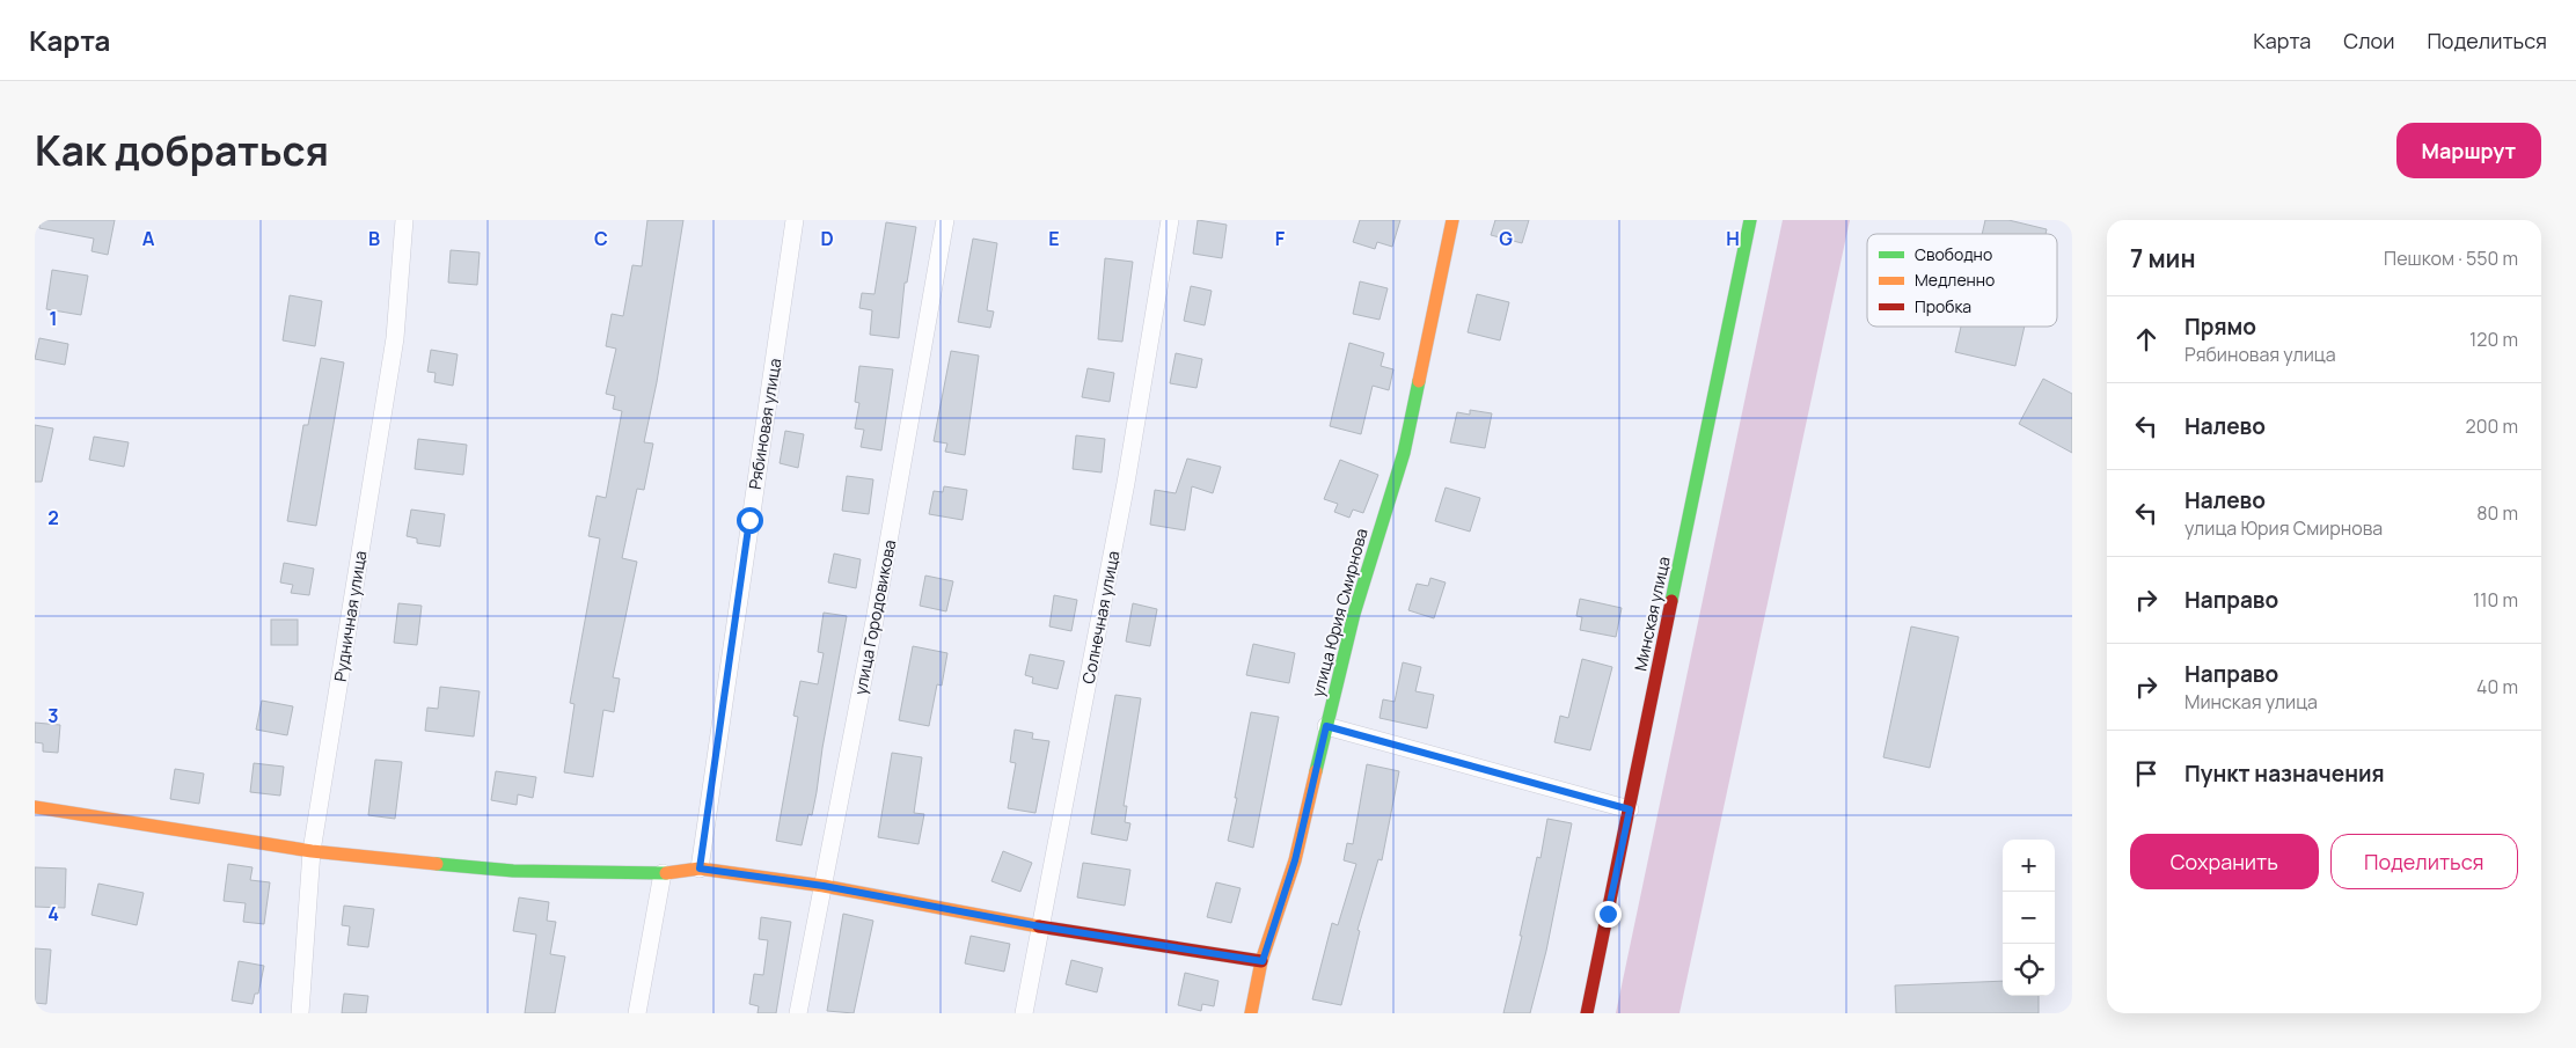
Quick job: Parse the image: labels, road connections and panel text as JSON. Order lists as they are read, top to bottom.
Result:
{
  "streets": {
    "street": [
      "Рябиновая улица",
      "улица Юрия Смирнова",
      "Минская улица",
      "Рудничная улица",
      "улица Городовикова",
      "Солнечная улица"
    ]
  },
  "legend": ["Свободно", "Медленно", "Пробка"],
  "page": {
    "header": "Карта",
    "nav": ["Карта", "Слои", "Поделиться"],
    "title": "Как добраться",
    "buttons": [
      "Маршрут",
      ["Сохранить", "Поделиться"]
    ],
    "heading": ["7 мин", "Пешком · 550 m"],
    "list": [
      ["Прямо", "Рябиновая улица", "120 m"],
      ["Налево", "200 m"],
      ["Налево", "улица Юрия Смирнова", "80 m"],
      ["Направо", "110 m"],
      ["Направо", "Минская улица", "40 m"],
      "Пункт назначения"
    ],
    "map_buttons": ["+", "−"]
  },
  "grid": {
    "columns": [
      "A",
      "B",
      "C",
      "D",
      "E",
      "F",
      "G",
      "H"
    ],
    "rows": [
      "1",
      "2",
      "3",
      "4"
    ]
  }
}
